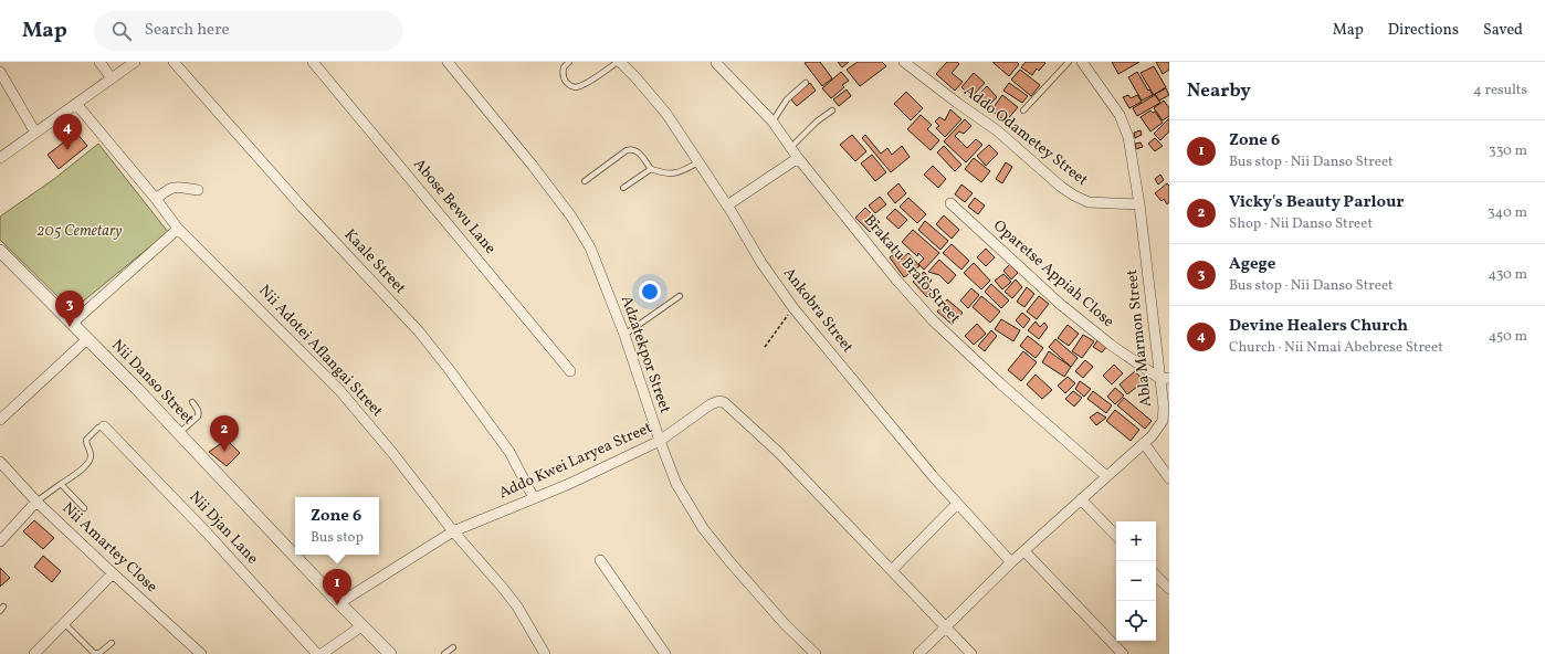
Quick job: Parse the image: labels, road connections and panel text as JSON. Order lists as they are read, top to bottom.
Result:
{
  "streets": {
    "street": [
      "Addo Odametey Street",
      "Abose Bewu Lane",
      "Kaale Street",
      "Brakatu Brafo Street",
      "Oparetse Appiah Close",
      "Ankobra Street",
      "Abla Marmon Street",
      "Nii Adotei Aflangai Street",
      "Adzatekpor Street",
      "Nii Danso Street",
      "Addo Kwei Laryea Street",
      "Nii Djan Lane",
      "Nii Amartey Close"
    ]
  },
  "crossings": [
    ["Addo Odametey Street", "Abla Marmon Street"],
    ["Kaale Street", "Addo Kwei Laryea Street"],
    ["Brakatu Brafo Street", "Abla Marmon Street"],
    ["Oparetse Appiah Close", "Abla Marmon Street"],
    ["Ankobra Street", "Abla Marmon Street"],
    ["Abla Marmon Street", "Addo Kwei Laryea Street"],
    ["Nii Adotei Aflangai Street", "Addo Kwei Laryea Street"],
    ["Adzatekpor Street", "Addo Kwei Laryea Street"],
    ["Nii Danso Street", "Addo Kwei Laryea Street"]
  ],
  "parks": ["205 Cemetary"],
  "page": {
    "header": "Map",
    "search": "Search here",
    "nav": ["Map", "Directions", "Saved"],
    "heading": ["Nearby", "4 results"],
    "pins": [
      "4",
      "3",
      "2",
      "1"
    ],
    "list": [
      {
        "mark": "1",
        "name": "Zone 6",
        "note": "Bus stop · Nii Danso Street",
        "value": "330 m"
      },
      {
        "mark": "2",
        "name": "Vicky's Beauty Parlour",
        "note": "Shop · Nii Danso Street",
        "value": "340 m"
      },
      {
        "mark": "3",
        "name": "Agege",
        "note": "Bus stop · Nii Danso Street",
        "value": "430 m"
      },
      {
        "mark": "4",
        "name": "Devine Healers Church",
        "note": "Church · Nii Nmai Abebrese Street",
        "value": "450 m"
      }
    ],
    "popup": ["Zone 6", "Bus stop"],
    "map_buttons": ["+", "−"]
  }
}
